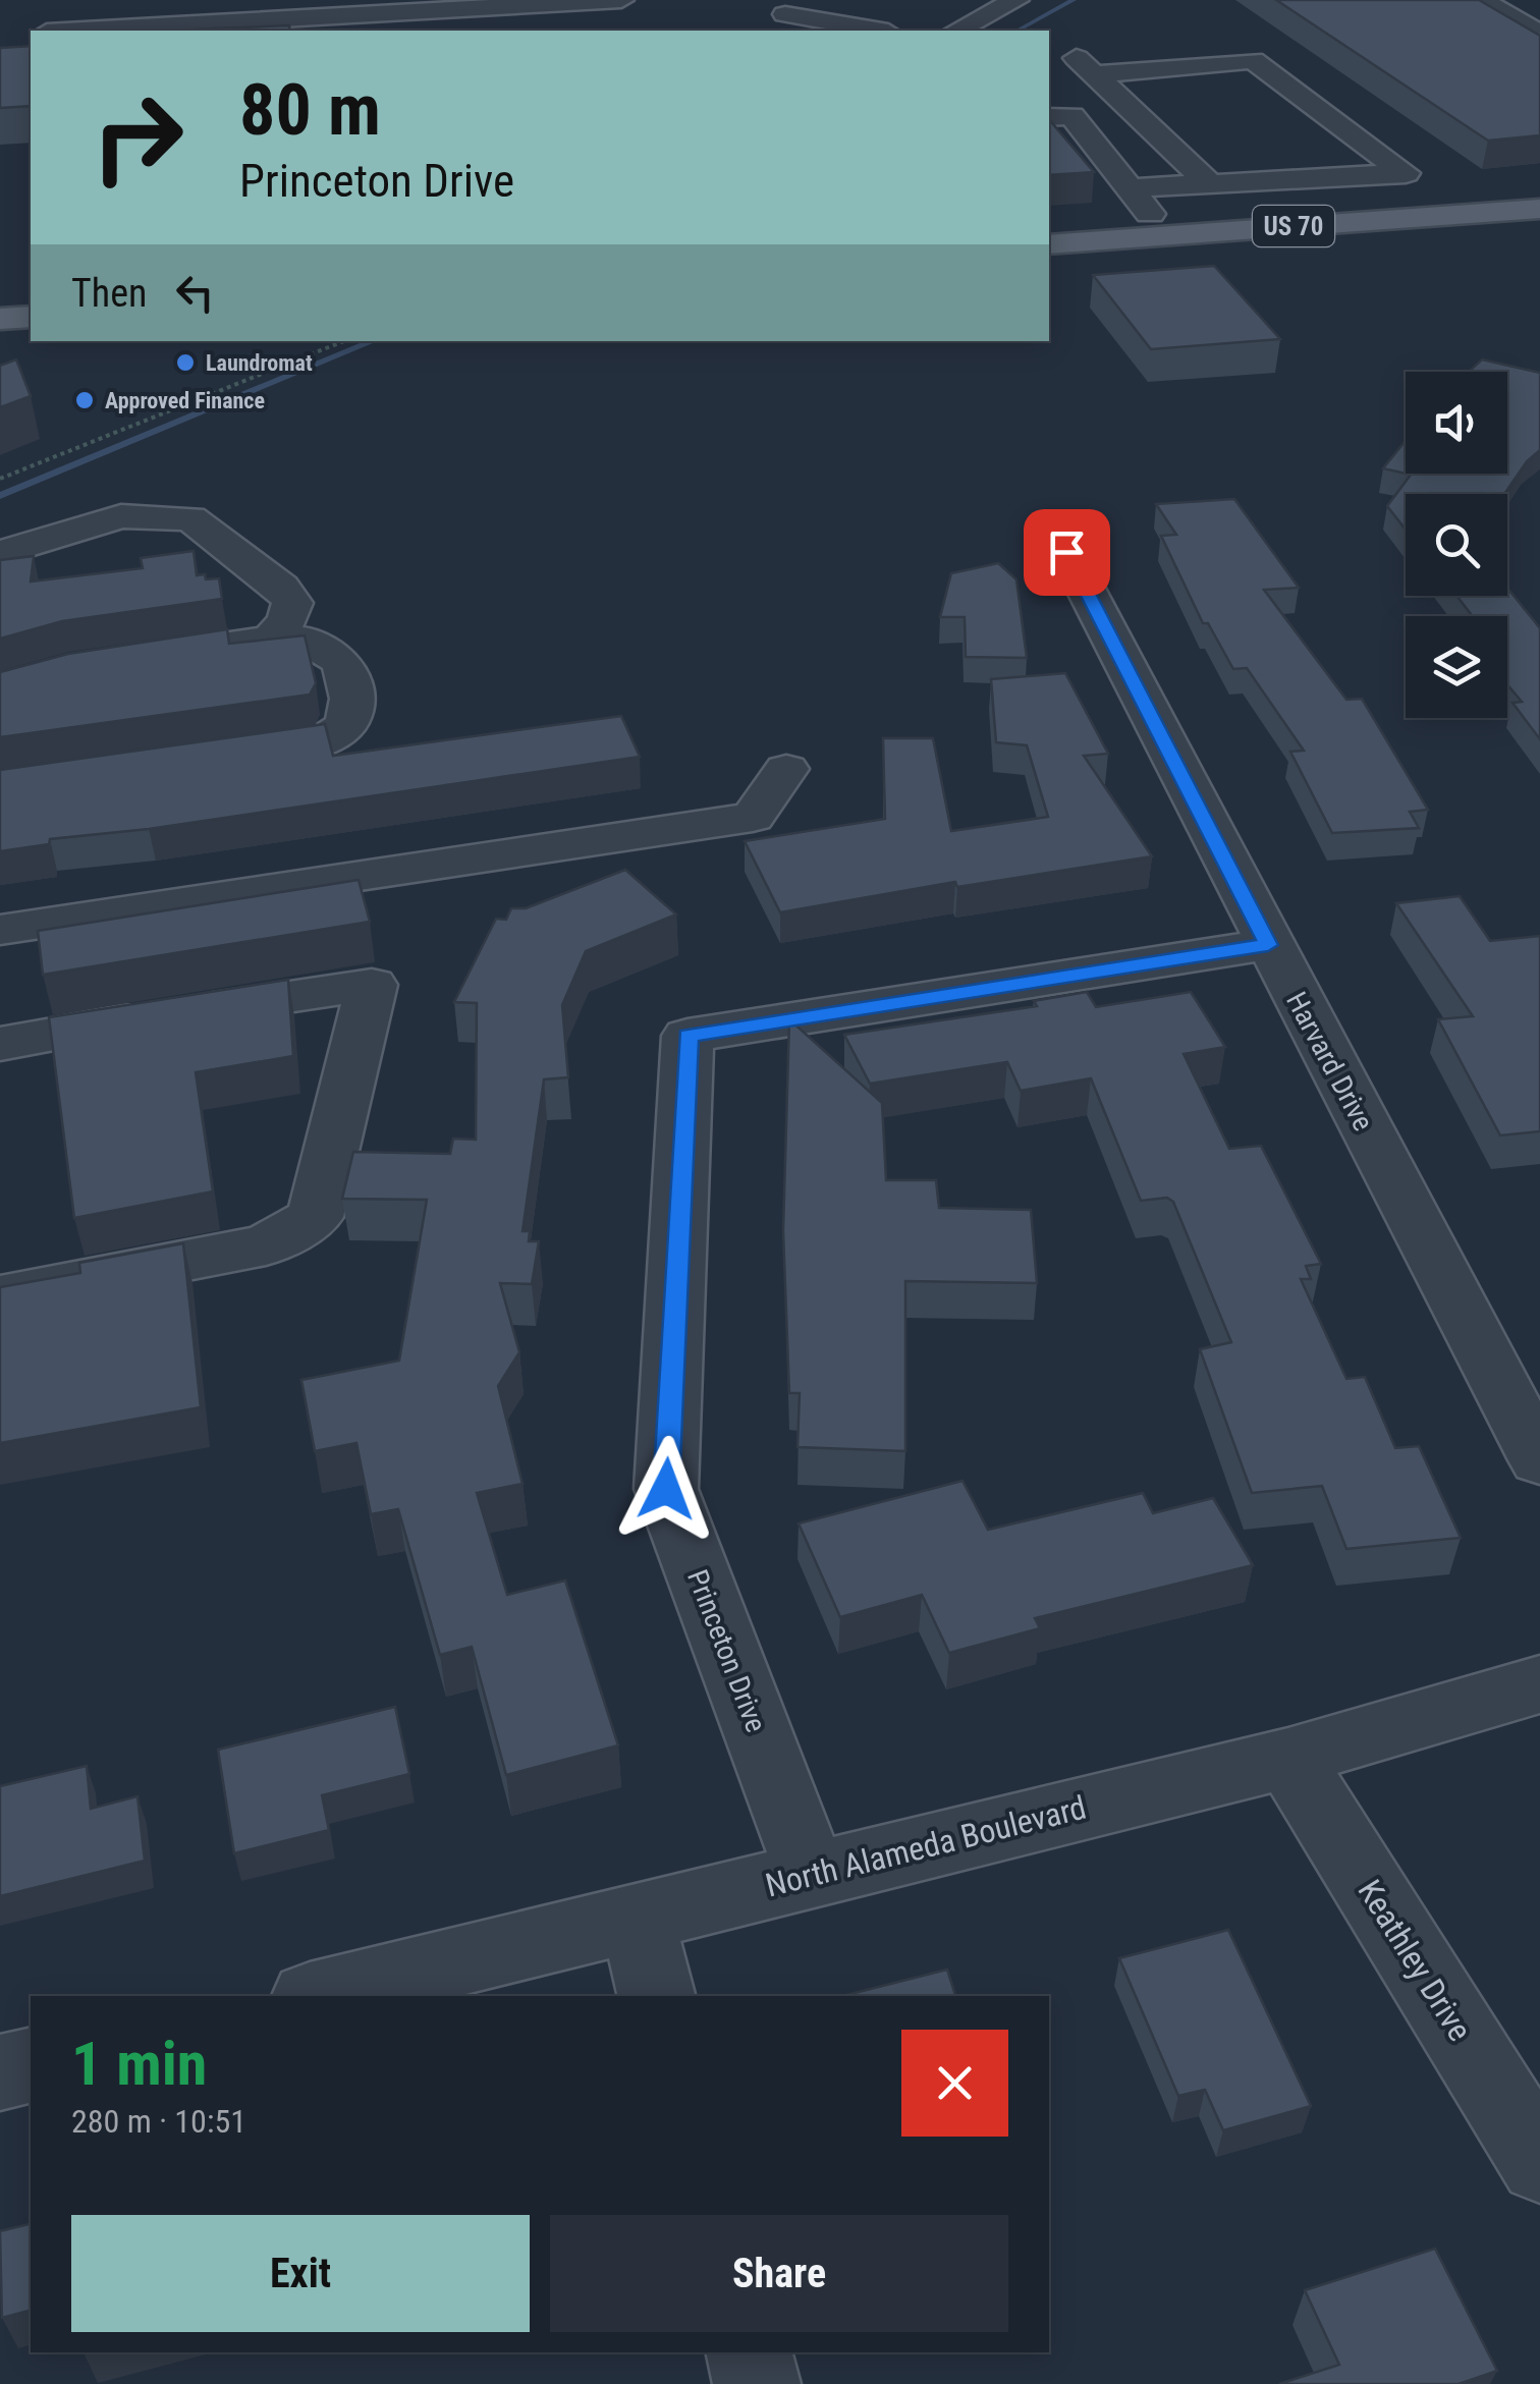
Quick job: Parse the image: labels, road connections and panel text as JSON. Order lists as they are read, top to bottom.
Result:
{
  "streets": {
    "main road": ["US 70"],
    "street": [
      "Harvard Drive",
      "Princeton Drive",
      "North Alameda Boulevard",
      "Keathley Drive"
    ]
  },
  "crossings": [
    ["Harvard Drive", "Princeton Drive"],
    ["Princeton Drive", "North Alameda Boulevard"],
    ["North Alameda Boulevard", "Keathley Drive"]
  ],
  "places": ["Laundromat", "Approved Finance"],
  "page": {
    "turn": ["80 m", "Princeton Drive"],
    "then": "Then",
    "heading": ["1 min", "280 m · 10:51"],
    "buttons": ["Exit", "Share"]
  }
}
